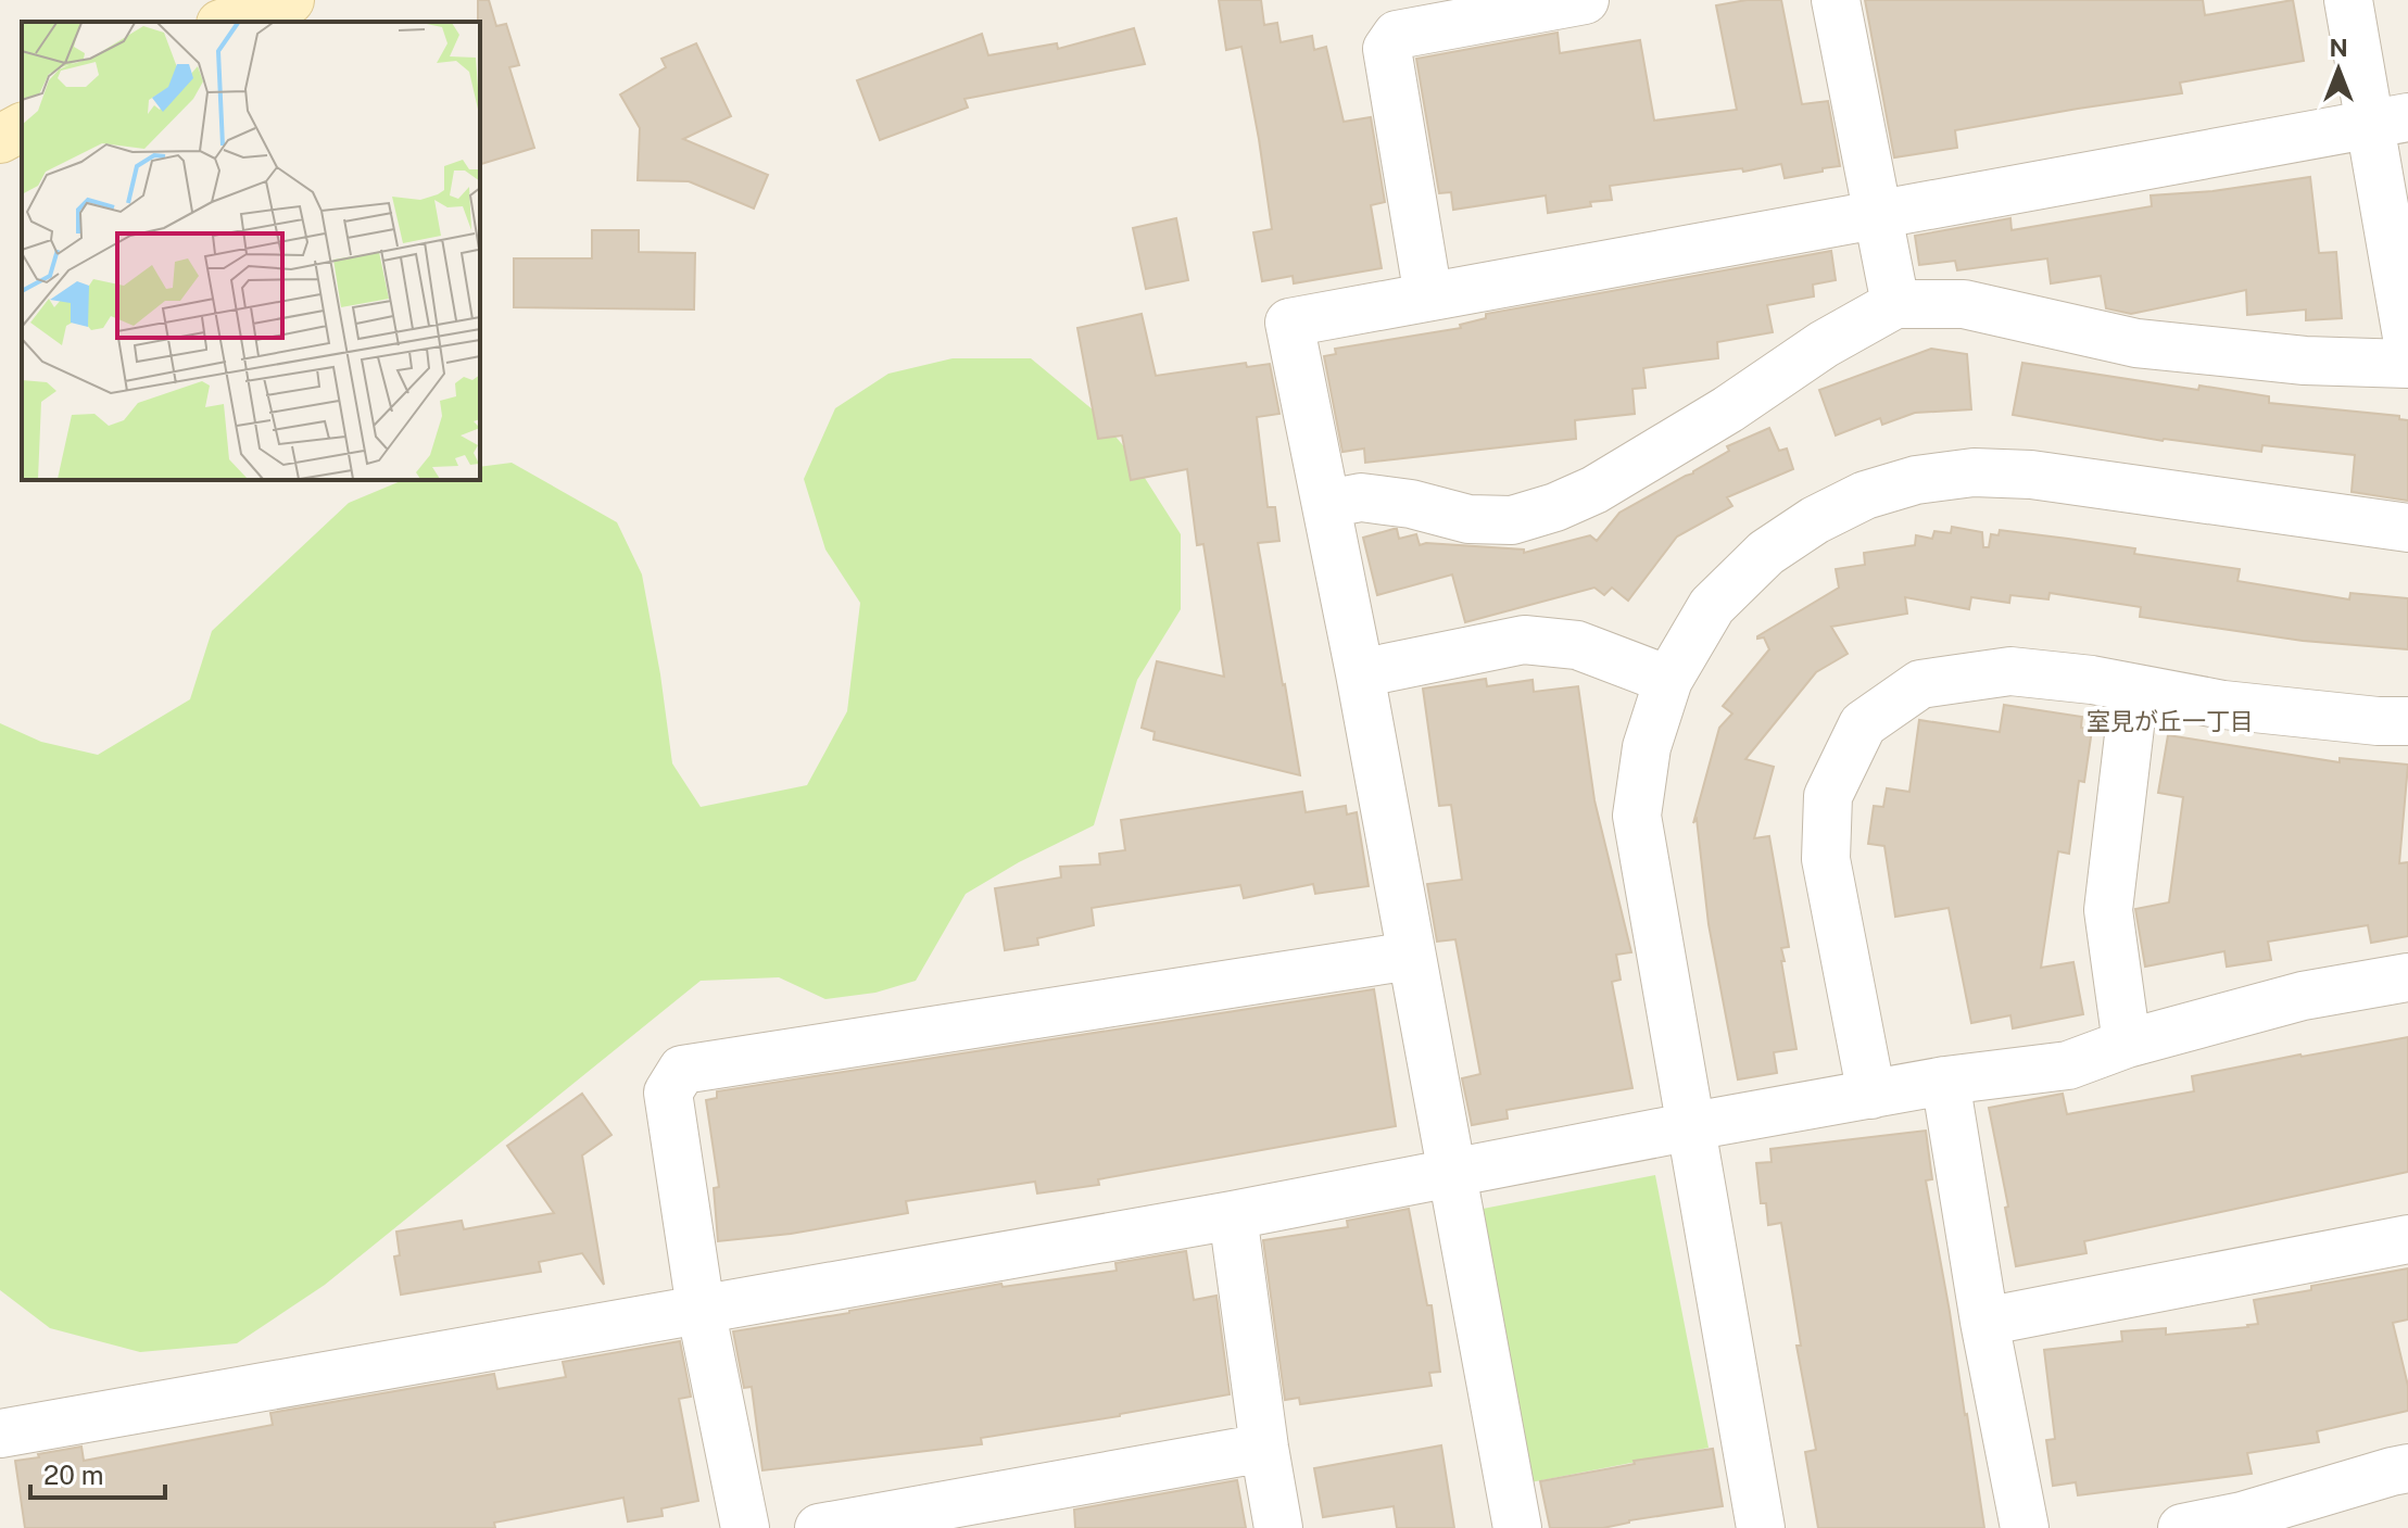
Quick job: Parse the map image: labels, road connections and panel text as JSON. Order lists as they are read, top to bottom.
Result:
{
  "districts": ["室見が丘一丁目"],
  "scale_bar": "20 m",
  "north": "top"
}
